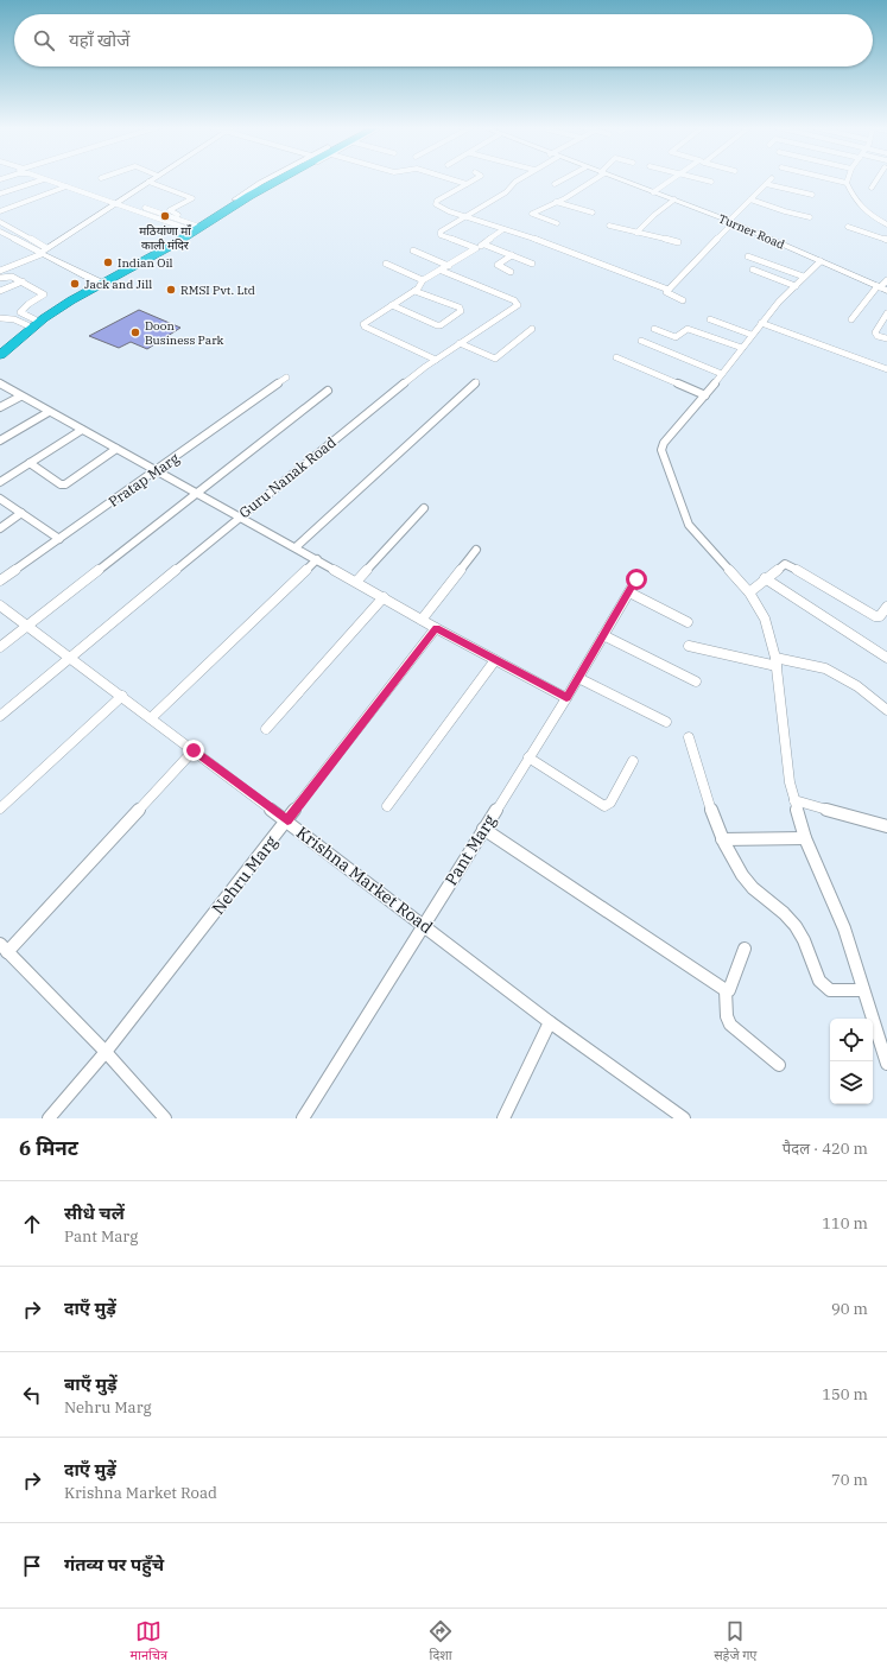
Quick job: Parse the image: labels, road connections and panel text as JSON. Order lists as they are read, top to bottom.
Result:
{
  "streets": {
    "main road": ["Turner Road"],
    "street": [
      "Guru Nanak Road",
      "Pratap Marg",
      "Pant Marg",
      "Nehru Marg",
      "Krishna Market Road"
    ]
  },
  "crossings": [
    ["Guru Nanak Road", "Krishna Market Road"],
    ["Pant Marg", "Krishna Market Road"],
    ["Nehru Marg", "Krishna Market Road"]
  ],
  "places": [
    "मठियांणा माँ काली मंदिर",
    "Indian Oil",
    "Jack and Jill",
    "RMSI Pvt. Ltd",
    "Doon Business Park"
  ],
  "page": {
    "search": "यहाँ खोजें",
    "heading": ["6 मिनट", "पैदल · 420 m"],
    "list": [
      ["सीधे चलें", "Pant Marg", "110 m"],
      ["दाएँ मुड़ें", "90 m"],
      ["बाएँ मुड़ें", "Nehru Marg", "150 m"],
      ["दाएँ मुड़ें", "Krishna Market Road", "70 m"],
      "गंतव्य पर पहुँचे"
    ],
    "nav": ["मानचित्र", "दिशा", "सहेजे गए"]
  }
}
